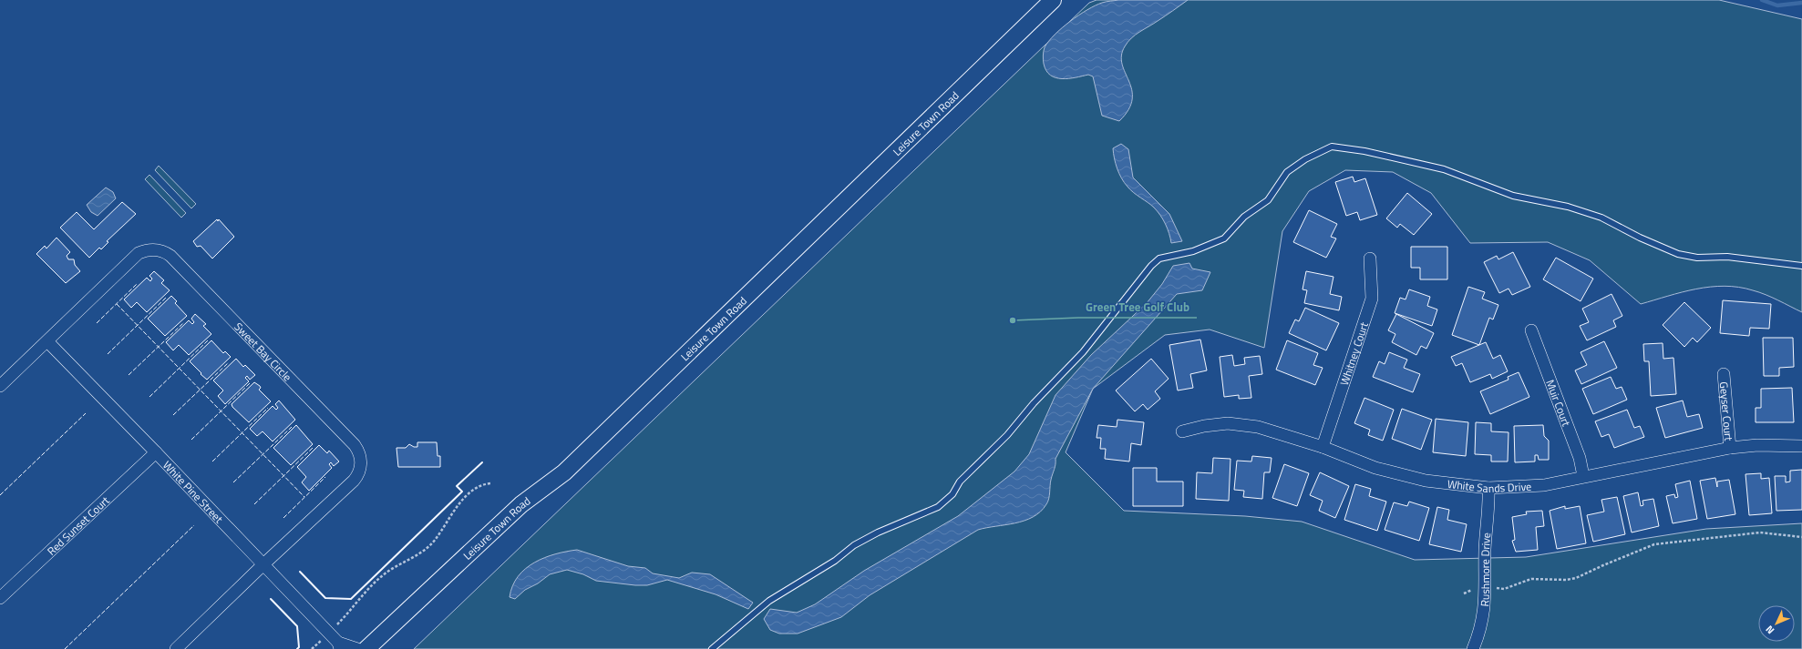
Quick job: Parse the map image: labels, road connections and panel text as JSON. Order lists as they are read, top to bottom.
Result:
{
  "streets": {
    "main road": ["Leisure Town Road"],
    "street": [
      "Sweet Bay Circle",
      "Whitney Court",
      "Muir Court",
      "Geyser Court",
      "White Sands Drive",
      "White Pine Street",
      "Red Sunset Court",
      "Rushmore Drive"
    ]
  },
  "crossings": [
    ["Sweet Bay Circle", "White Pine Street"],
    ["Whitney Court", "White Sands Drive"],
    ["Muir Court", "White Sands Drive"],
    ["Geyser Court", "White Sands Drive"],
    ["White Sands Drive", "Rushmore Drive"],
    ["White Pine Street", "Red Sunset Court"]
  ],
  "places": ["Green Tree Golf Club"],
  "north": "bottom left"
}
